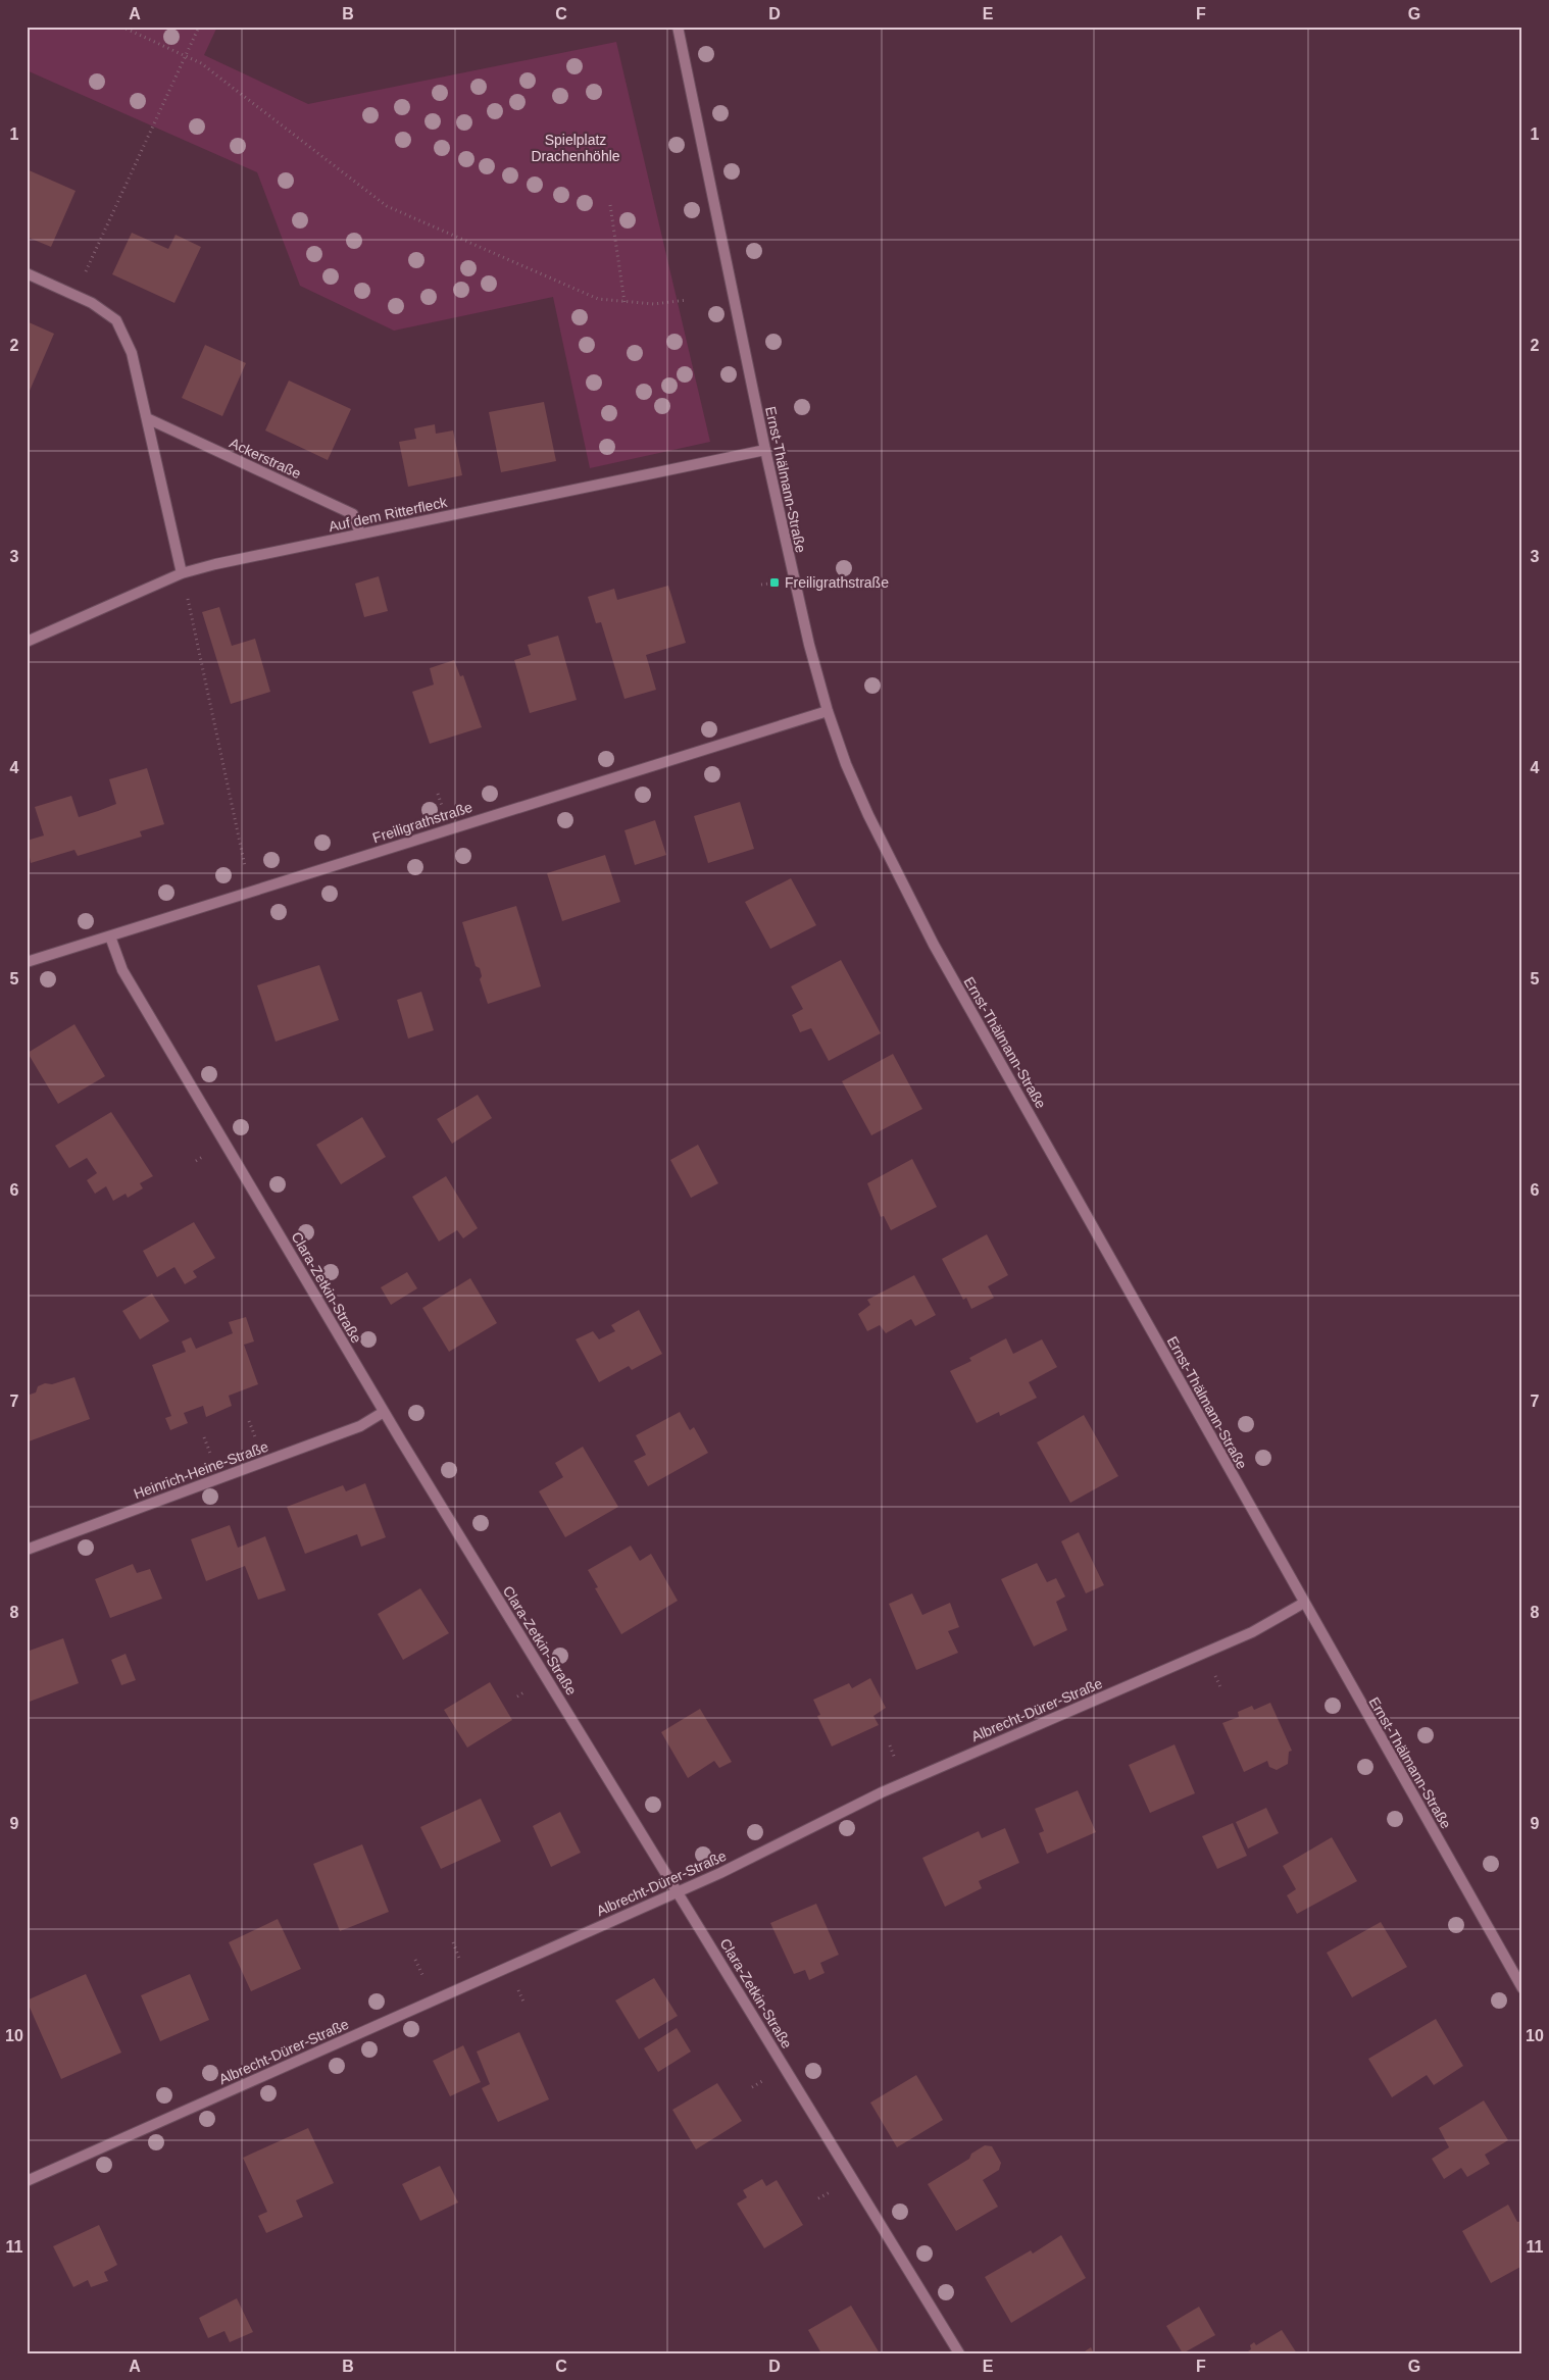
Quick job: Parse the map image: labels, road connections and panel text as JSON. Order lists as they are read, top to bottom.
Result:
{
  "streets": {
    "street": [
      "Ackerstraße",
      "Ernst-Thälmann-Straße",
      "Auf dem Ritterfleck",
      "Freiligrathstraße",
      "Clara-Zetkin-Straße",
      "Heinrich-Heine-Straße",
      "Albrecht-Dürer-Straße"
    ]
  },
  "crossings": [
    ["Ackerstraße", "Auf dem Ritterfleck"],
    ["Ernst-Thälmann-Straße", "Auf dem Ritterfleck"],
    ["Ernst-Thälmann-Straße", "Freiligrathstraße"],
    ["Ernst-Thälmann-Straße", "Albrecht-Dürer-Straße"],
    ["Freiligrathstraße", "Clara-Zetkin-Straße"],
    ["Clara-Zetkin-Straße", "Heinrich-Heine-Straße"],
    ["Clara-Zetkin-Straße", "Albrecht-Dürer-Straße"]
  ],
  "parks": ["Spielplatz Drachenhöhle"],
  "places": {
    "transit": ["Freiligrathstraße"]
  },
  "grid": {
    "columns": [
      "A",
      "B",
      "C",
      "D",
      "E",
      "F",
      "G"
    ],
    "rows": [
      "1",
      "2",
      "3",
      "4",
      "5",
      "6",
      "7",
      "8",
      "9",
      "10",
      "11"
    ]
  }
}
